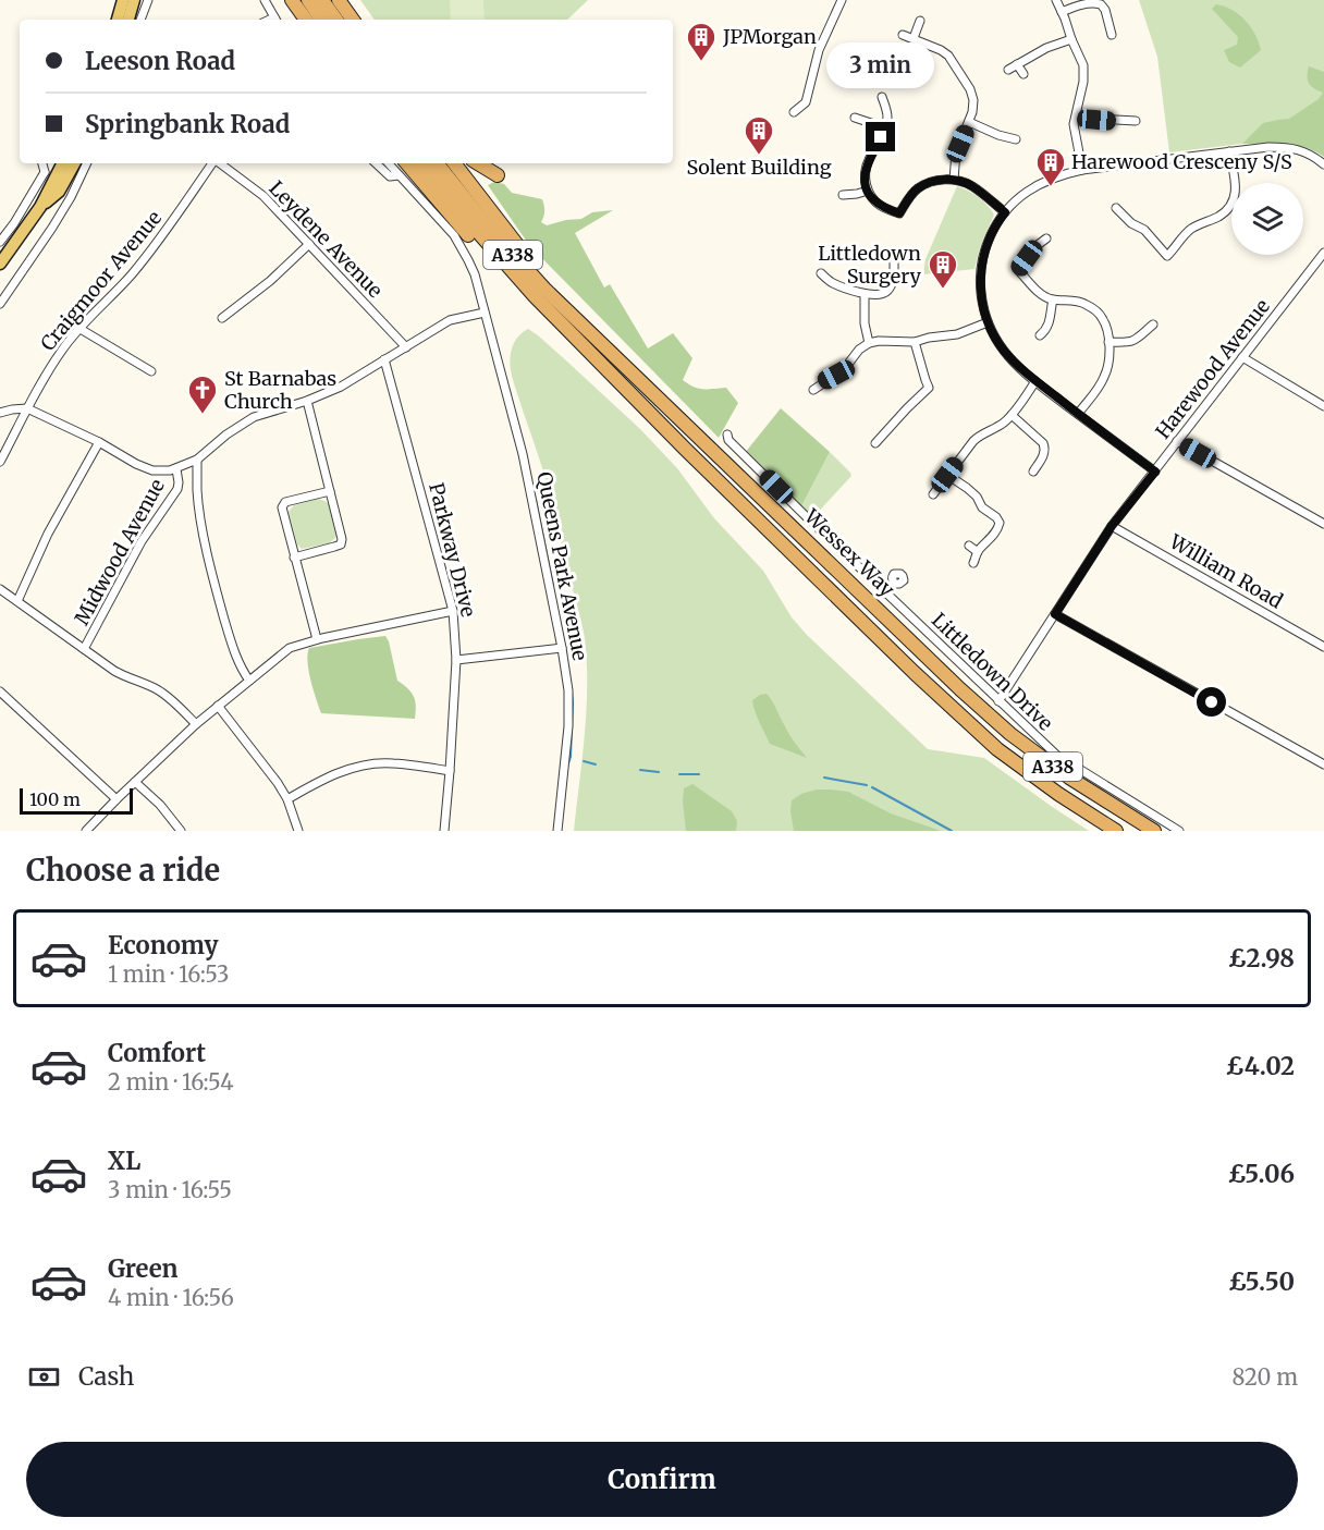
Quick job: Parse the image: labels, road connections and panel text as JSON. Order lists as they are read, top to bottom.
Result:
{
  "streets": {
    "highway": ["A338", "Wessex Way"],
    "street": [
      "Leydene Avenue",
      "Craigmoor Avenue",
      "Harewood Avenue",
      "Parkway Drive",
      "Midwood Avenue",
      "Queens Park Avenue",
      "William Road",
      "Littledown Drive"
    ]
  },
  "crossings": [
    ["Harewood Avenue", "William Road"],
    ["Harewood Avenue", "Littledown Drive"]
  ],
  "places": {
    "building": [
      "JPMorgan",
      "Solent Building",
      "Harewood Cresceny S/S",
      "Littledown Surgery"
    ],
    "church": ["St Barnabas Church"]
  },
  "scale_bar": "100 m",
  "page": {
    "banner": ["Leeson Road", "Springbank Road"],
    "bubble": "3 min",
    "scale": "100 m",
    "heading": "Choose a ride",
    "list": [
      {
        "name": "Economy",
        "note": "1 min · 16:53",
        "value": "£2.98"
      },
      {
        "name": "Comfort",
        "note": "2 min · 16:54",
        "value": "£4.02"
      },
      {
        "name": "XL",
        "note": "3 min · 16:55",
        "value": "£5.06"
      },
      {
        "name": "Green",
        "note": "4 min · 16:56",
        "value": "£5.50"
      }
    ],
    "pay": ["Cash", "820 m"],
    "buttons": "Confirm"
  }
}
